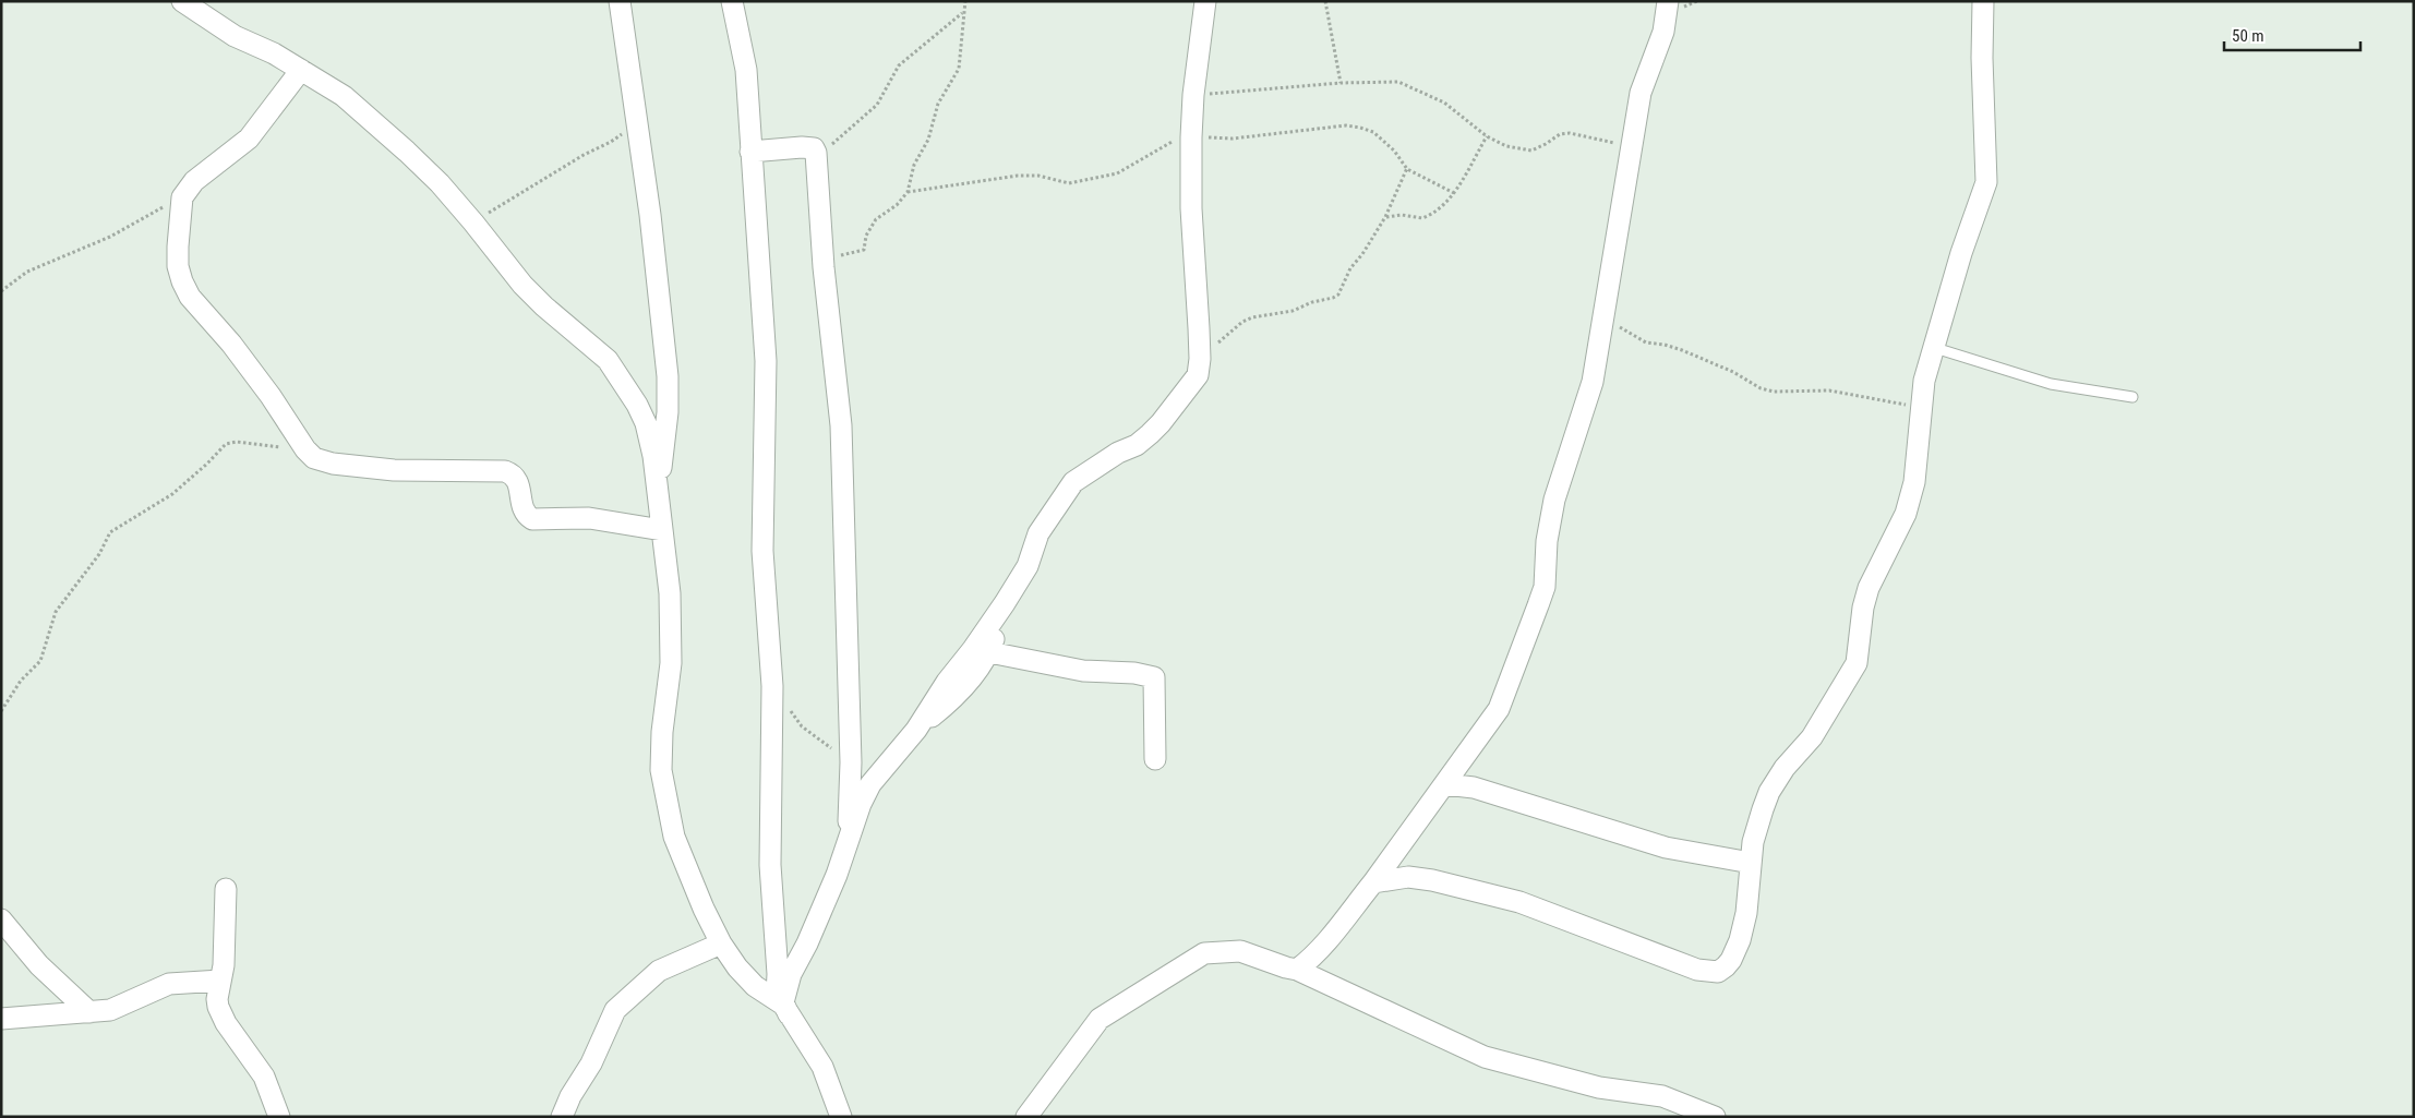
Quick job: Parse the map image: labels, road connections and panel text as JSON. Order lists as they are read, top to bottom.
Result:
{
  "scale_bar": "50 m"
}
